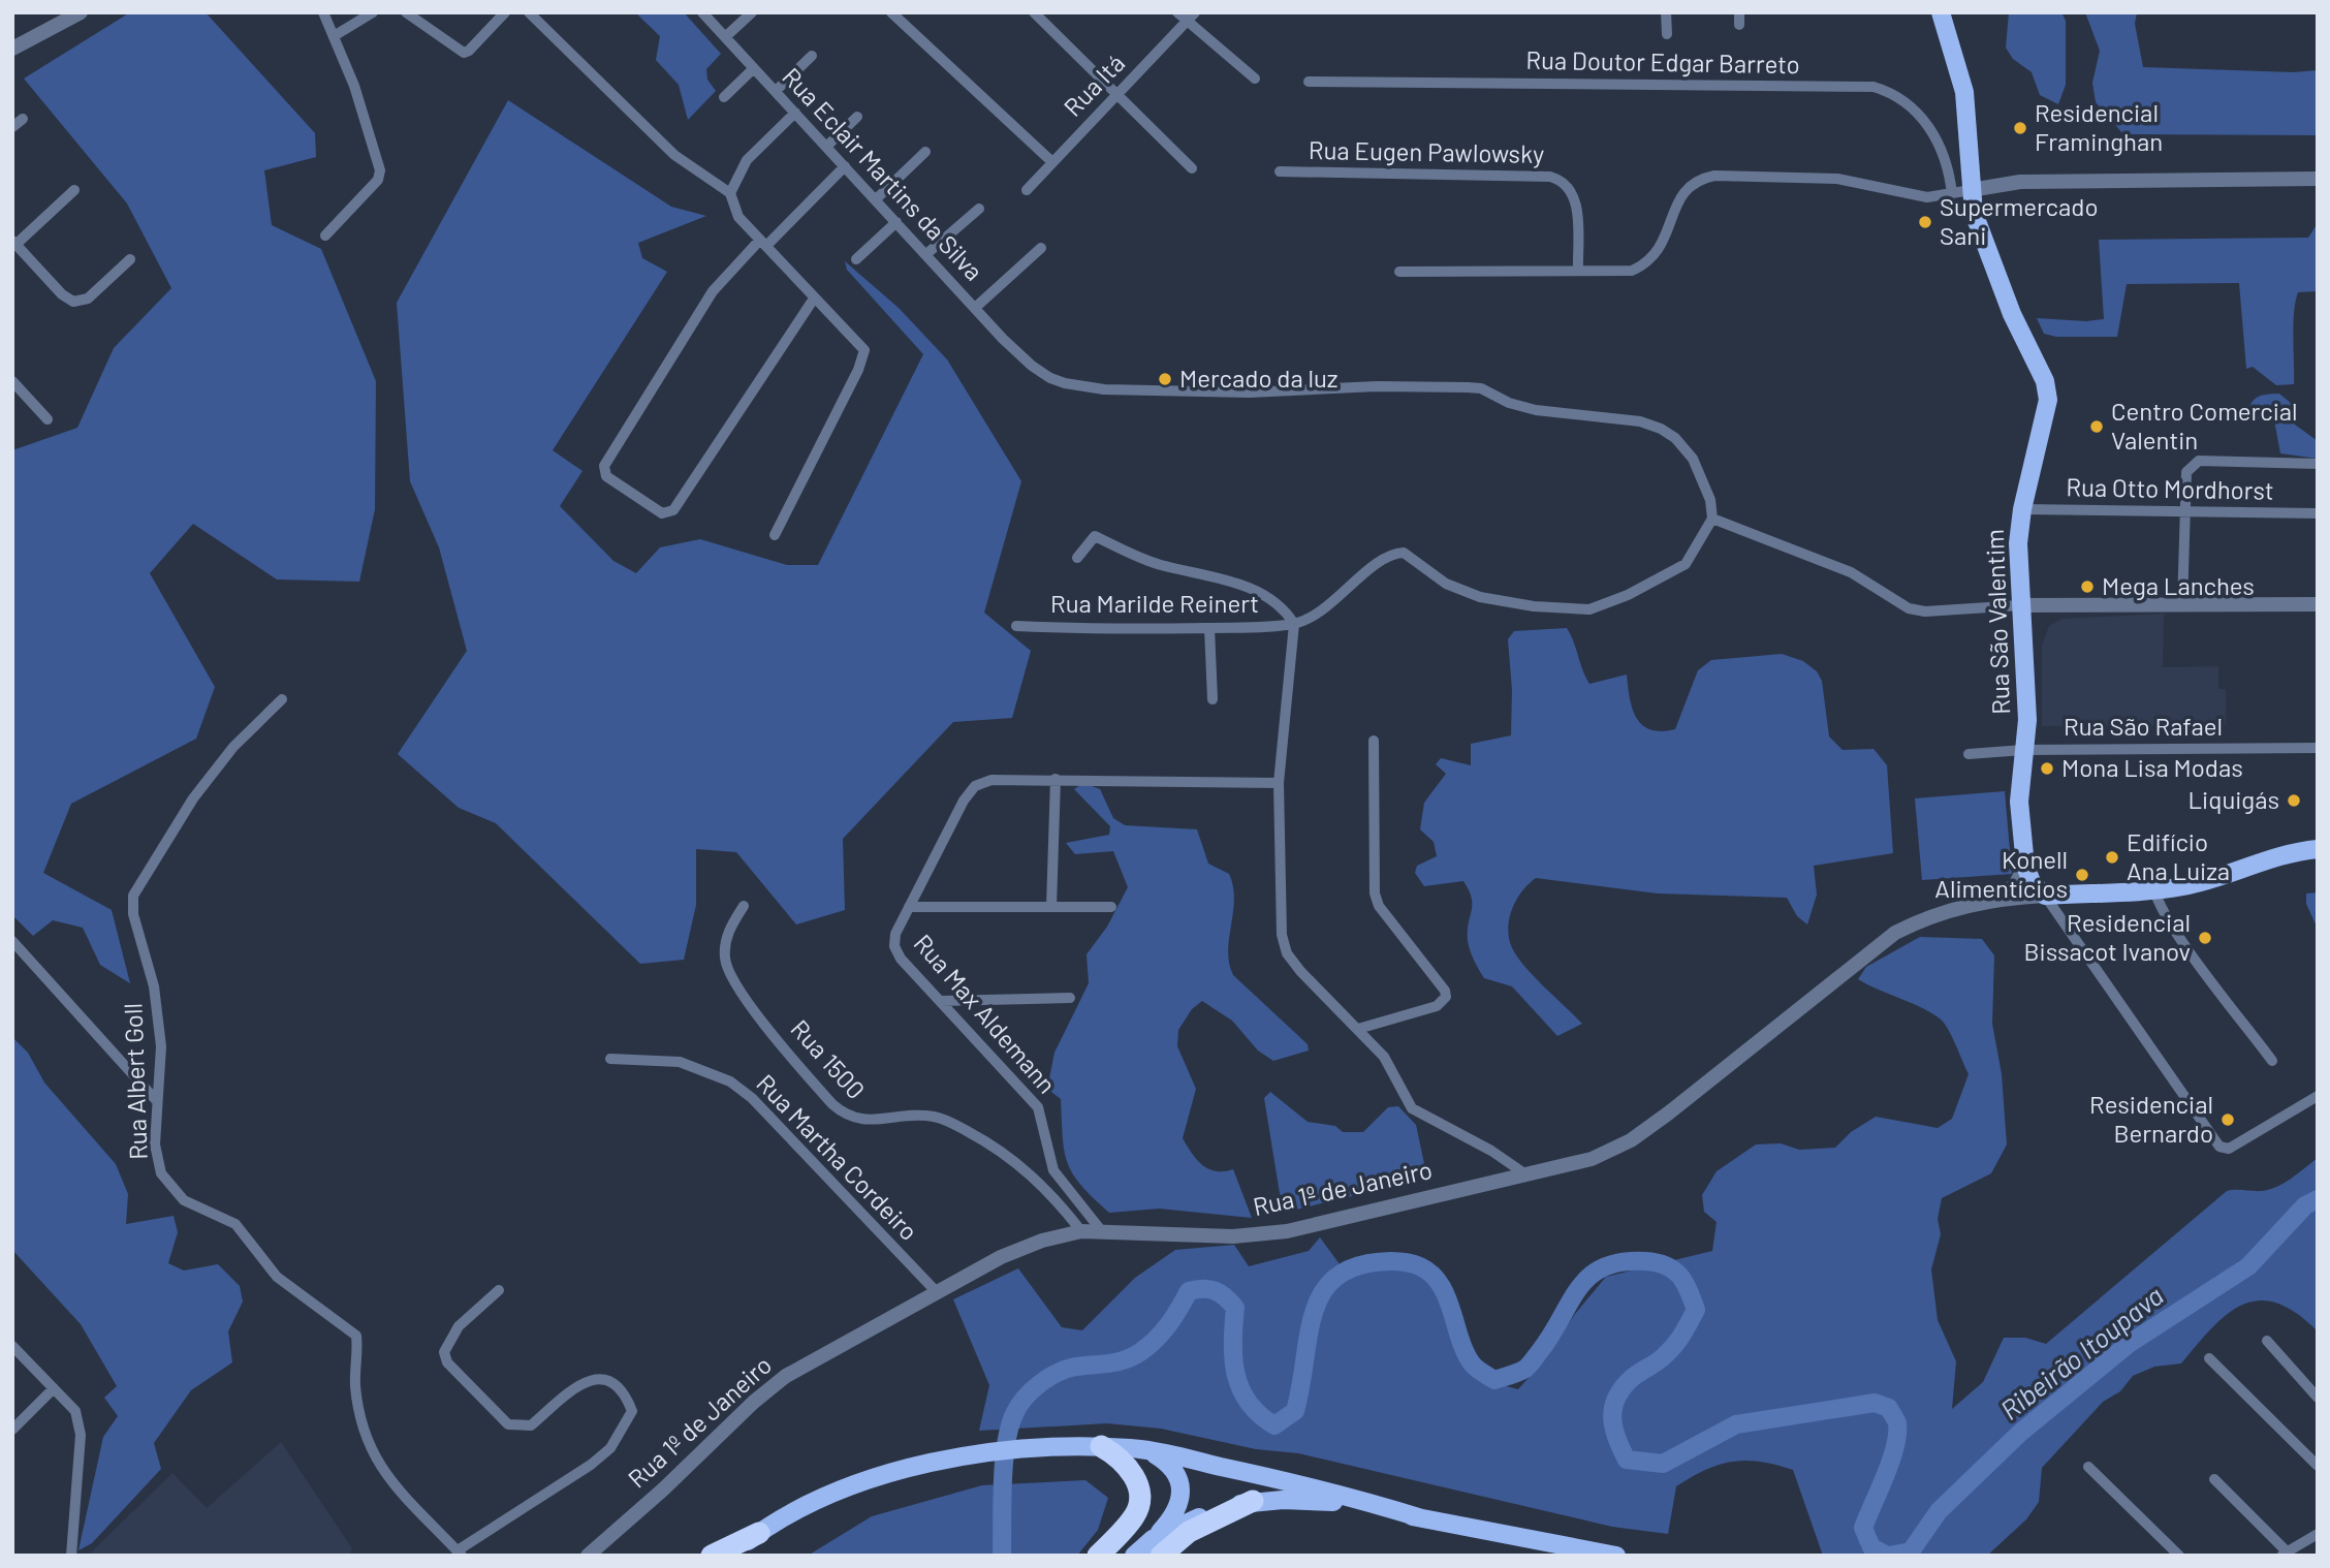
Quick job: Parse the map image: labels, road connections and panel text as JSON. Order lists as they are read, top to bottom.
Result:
{
  "streets": {
    "main road": ["Rua São Valentim", "Rua 1º de Janeiro"],
    "street": [
      "Rua Doutor Edgar Barreto",
      "Rua Itá",
      "Rua Eugen Pawlowsky",
      "Rua Eclair Martins da Silva",
      "Rua Otto Mordhorst",
      "Rua Marilde Reinert",
      "Rua São Rafael",
      "Rua Max Aldemann",
      "Rua 1500",
      "Rua Albert Goll",
      "Rua Martha Cordeiro"
    ]
  },
  "crossings": [
    ["Rua Otto Mordhorst", "Rua São Valentim"],
    ["Rua São Valentim", "Rua São Rafael"],
    ["Rua São Valentim", "Rua 1º de Janeiro"],
    ["Rua Max Aldemann", "Rua 1º de Janeiro"],
    ["Rua 1500", "Rua 1º de Janeiro"],
    ["Rua Martha Cordeiro", "Rua 1º de Janeiro"]
  ],
  "water": ["Ribeirão Itoupava"],
  "places": [
    "Residencial Framinghan",
    "Supermercado Sani",
    "Mercado da luz",
    "Centro Comercial Valentin",
    "Mega Lanches",
    "Mona Lisa Modas",
    "Liquigás",
    "Edifício Ana Luiza",
    "Konell Alimentícios",
    "Residencial Bissacot Ivanov",
    "Residencial Bernardo"
  ]
}
